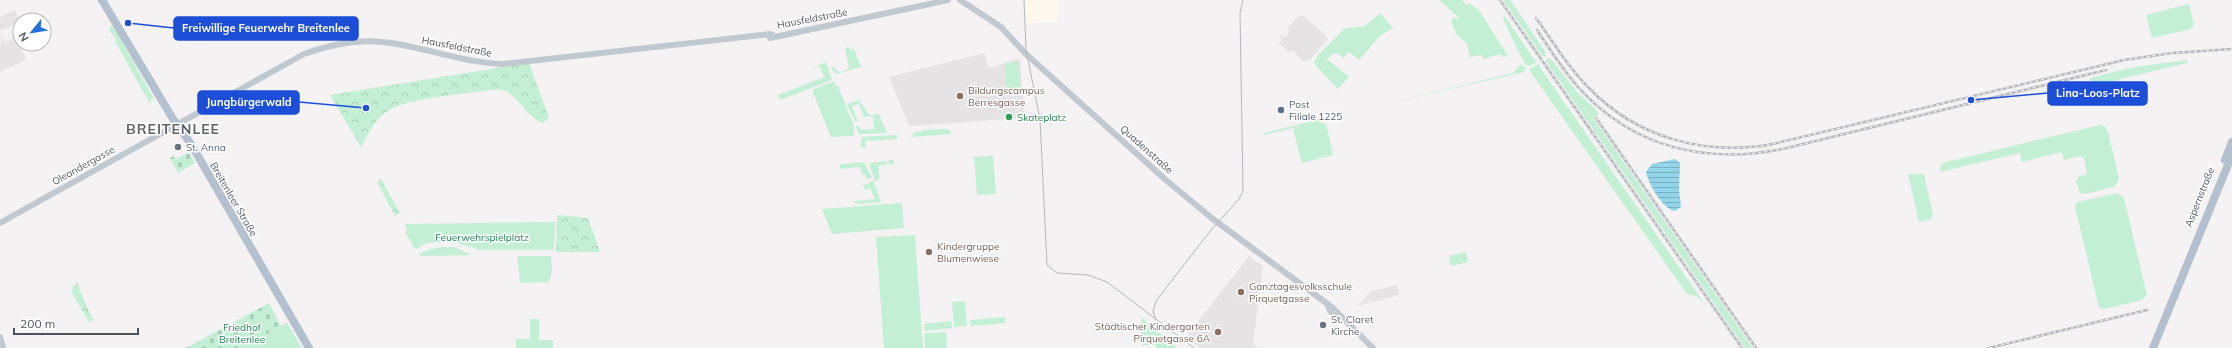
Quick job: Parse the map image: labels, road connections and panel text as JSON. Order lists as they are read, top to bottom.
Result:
{
  "streets": {
    "main road": ["Aspernstraße", "Breitenleer Straße"],
    "street": ["Hausfeldstraße", "Quadenstraße", "Oleandergasse"]
  },
  "crossings": [
    ["Hausfeldstraße", "Oleandergasse"],
    ["Hausfeldstraße", "Breitenleer Straße"],
    ["Oleandergasse", "Breitenleer Straße"]
  ],
  "districts": ["BREITENLEE"],
  "parks": ["Feuerwehrspielplatz", "Friedhof Breitenlee"],
  "places": [
    "Freiwillige Feuerwehr Breitenlee",
    "Bildungscampus Berresgasse",
    "Lina-Loos-Platz",
    "Jungbürgerwald",
    "Post Filiale 1225",
    "Skateplatz",
    "St. Anna",
    "Kindergruppe Blumenwiese",
    "Ganztagesvolksschule Pirquetgasse",
    "St. Claret Kirche",
    "Städtischer Kindergarten Pirquetgasse 6A"
  ],
  "scale_bar": "200 m",
  "north": "bottom left"
}
